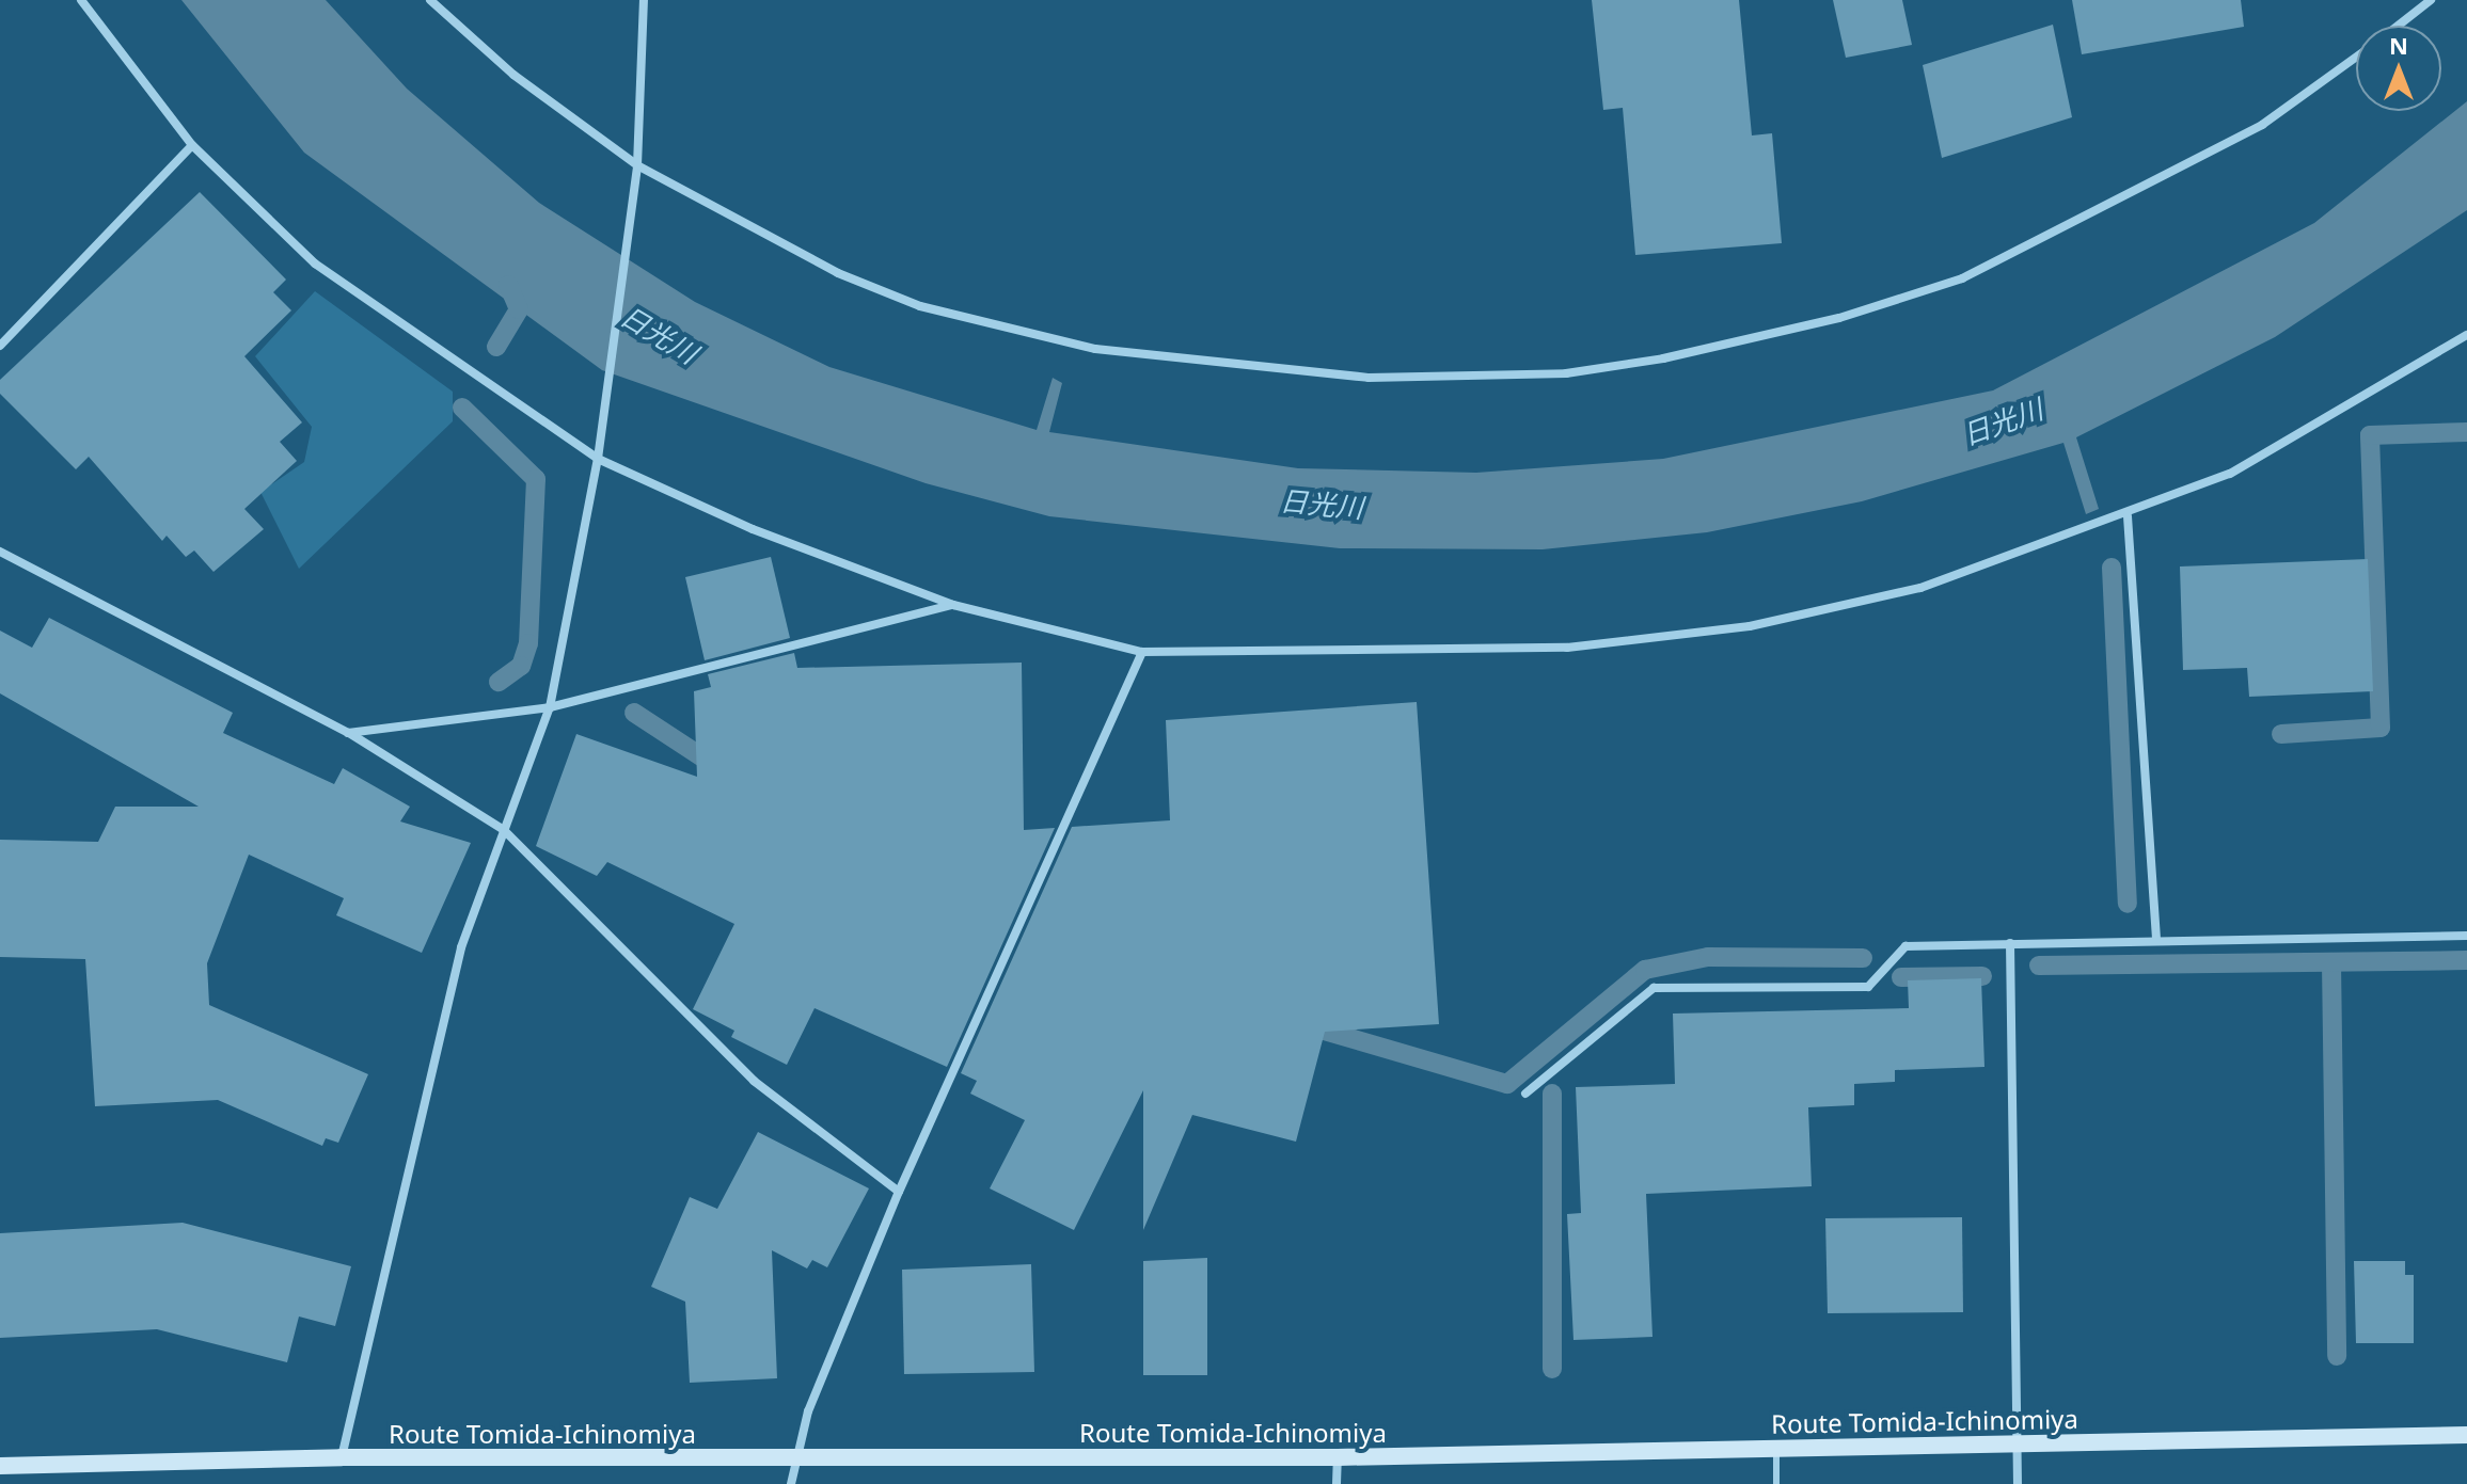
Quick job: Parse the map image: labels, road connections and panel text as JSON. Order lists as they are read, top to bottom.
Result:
{
  "streets": {
    "main road": ["Route Tomida-Ichinomiya"]
  },
  "water": ["日光川"],
  "north": "top"
}
